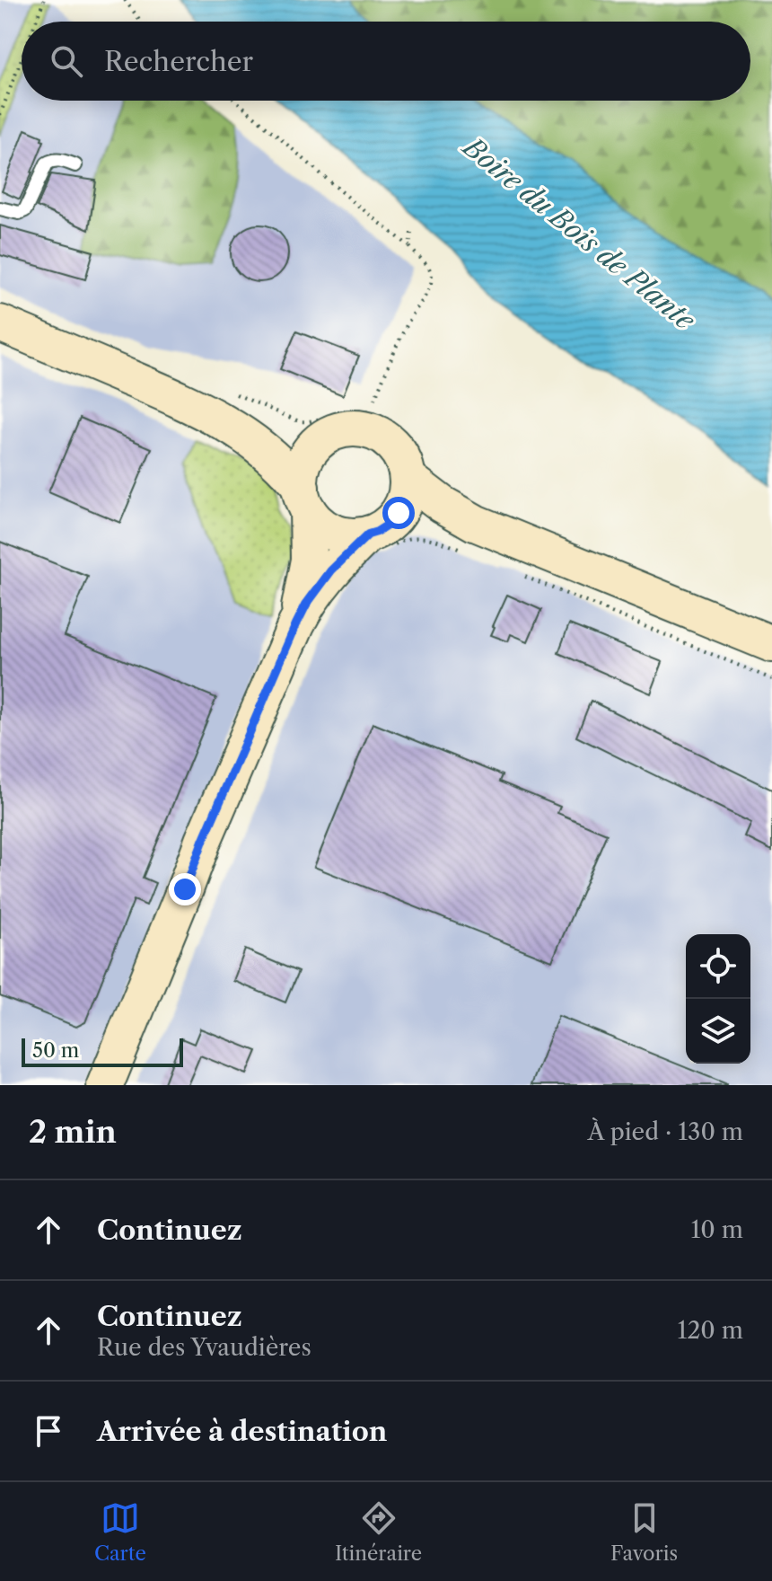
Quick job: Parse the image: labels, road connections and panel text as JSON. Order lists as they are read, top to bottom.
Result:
{
  "water": ["Boire du Bois de Plante"],
  "scale_bar": "50 m",
  "page": {
    "search": "Rechercher",
    "scale": "50 m",
    "heading": ["2 min", "À pied · 130 m"],
    "list": [
      ["Continuez", "10 m"],
      ["Continuez", "Rue des Yvaudières", "120 m"],
      "Arrivée à destination"
    ],
    "nav": ["Carte", "Itinéraire", "Favoris"]
  }
}
